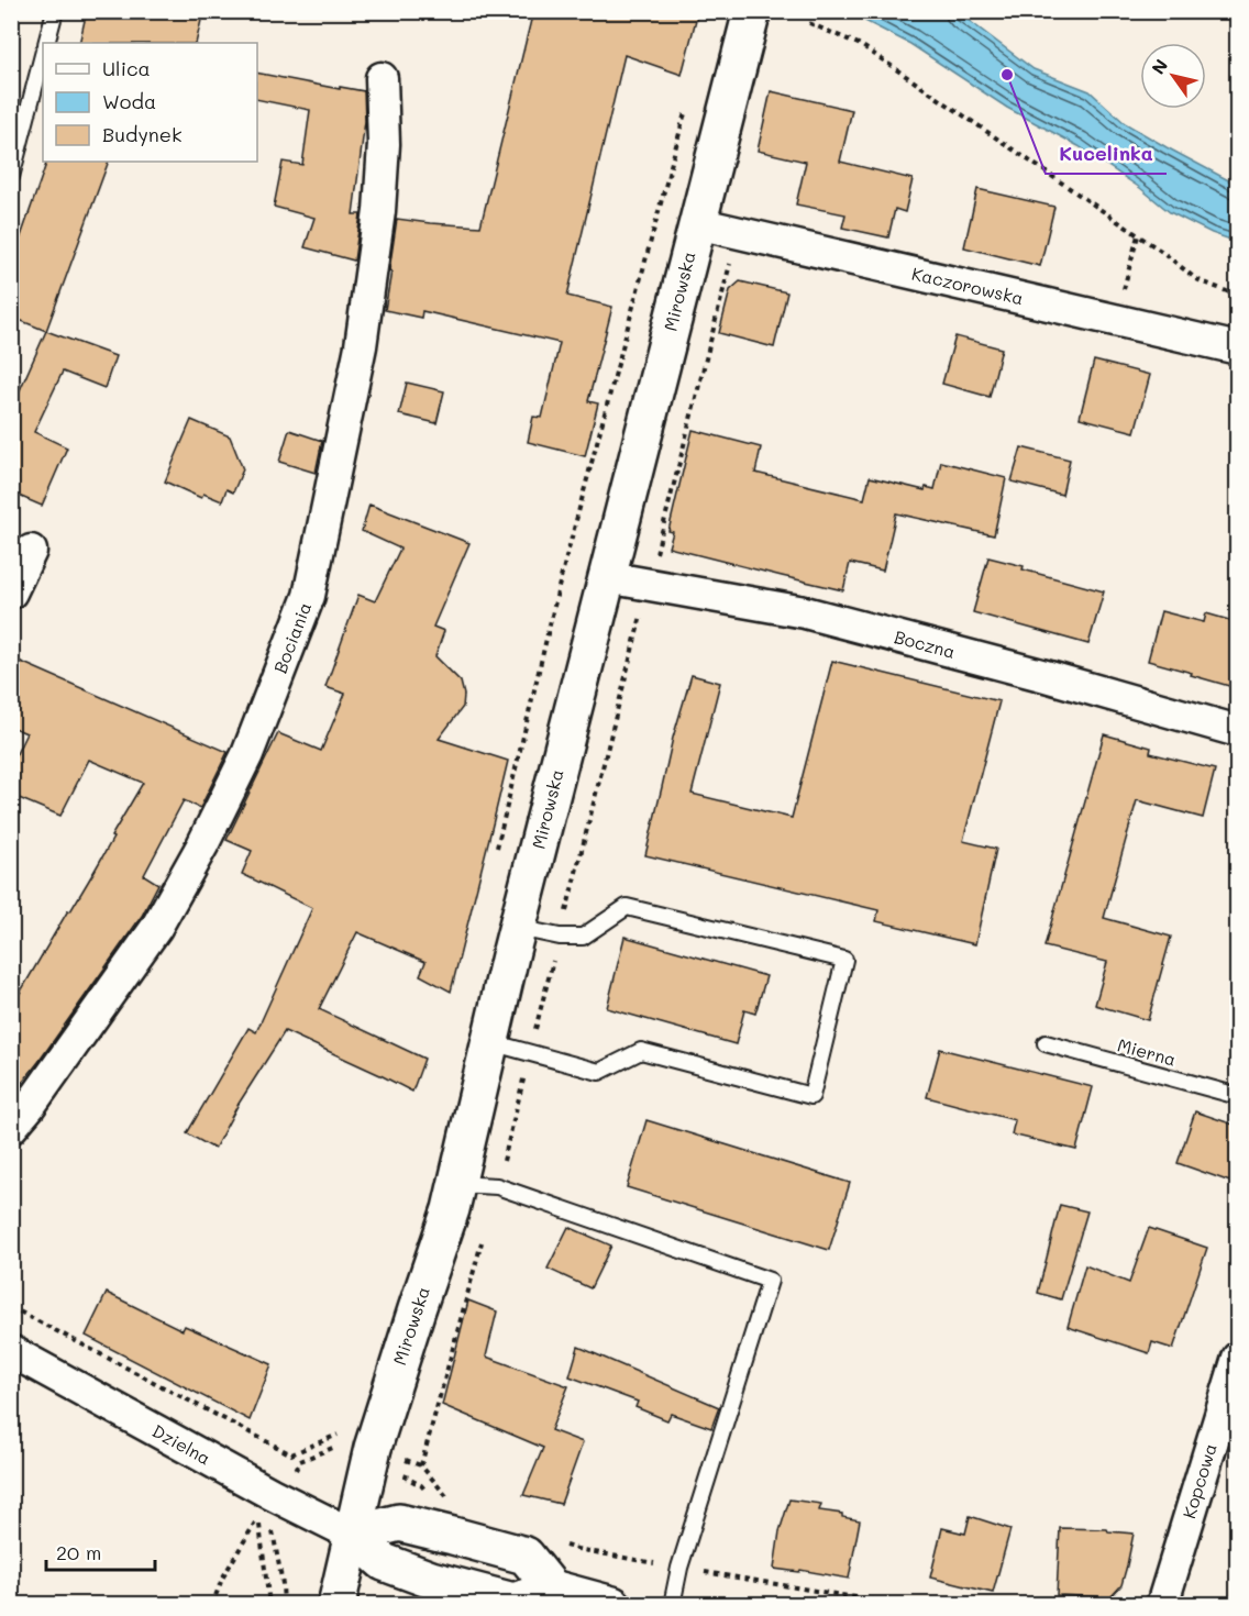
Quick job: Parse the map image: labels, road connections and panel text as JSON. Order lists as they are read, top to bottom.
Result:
{
  "streets": {
    "street": [
      "Kaczorowska",
      "Mirowska",
      "Bociania",
      "Boczna",
      "Dzielna",
      "Kopcowa"
    ],
    "lane": ["Mierna"]
  },
  "crossings": [
    ["Kaczorowska", "Mirowska"],
    ["Mirowska", "Boczna"],
    ["Mirowska", "Dzielna"]
  ],
  "places": ["Kucelinka"],
  "legend": ["Ulica", "Woda", "Budynek"],
  "scale_bar": "20 m",
  "north": "top left"
}
